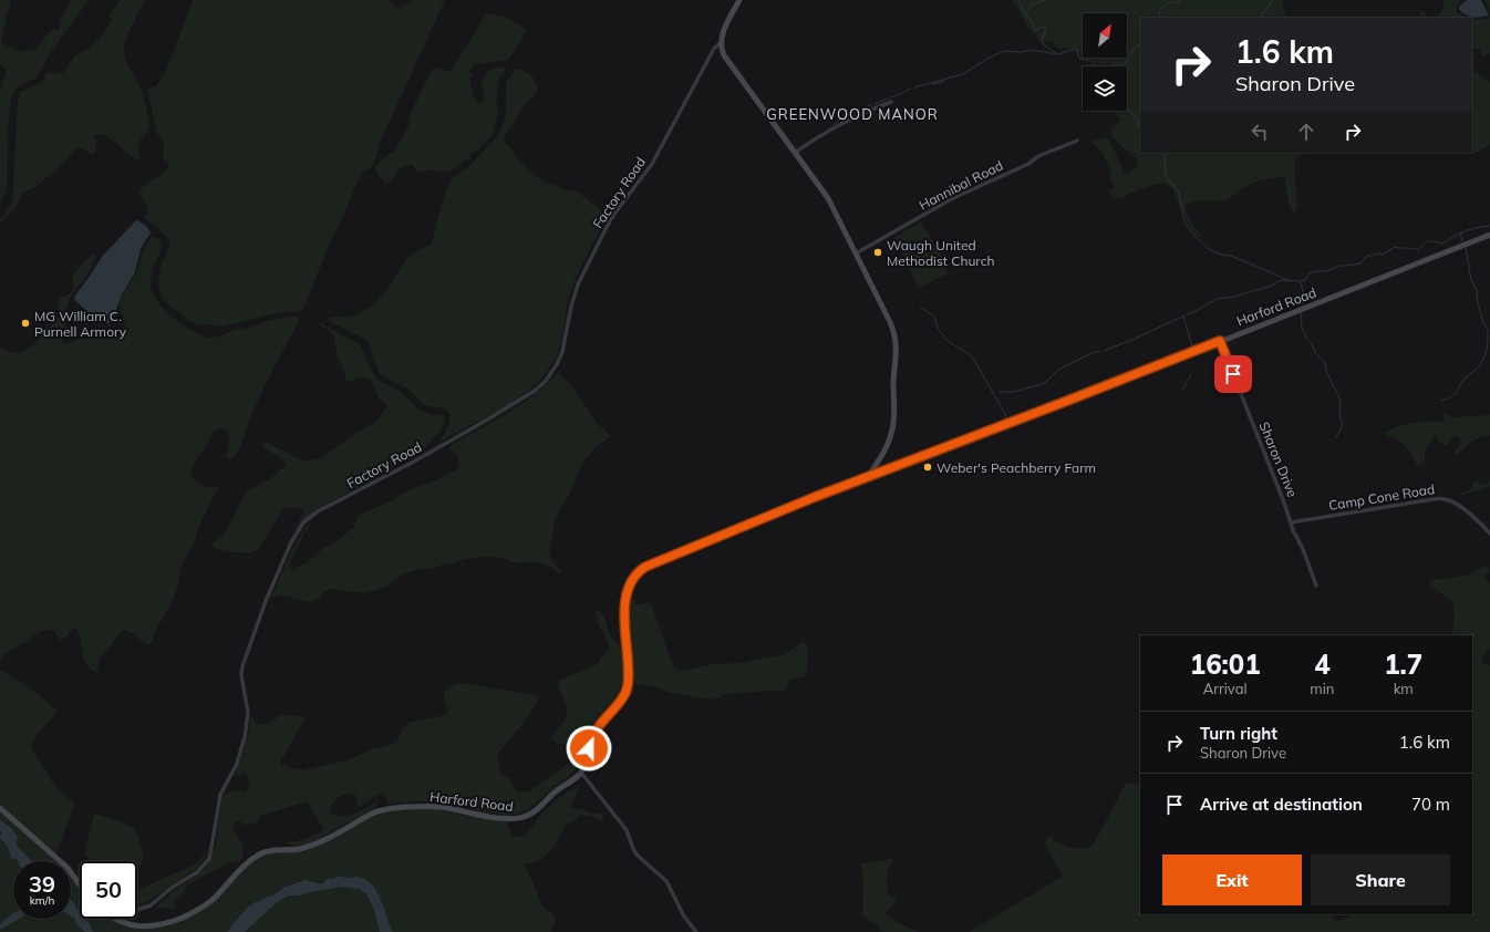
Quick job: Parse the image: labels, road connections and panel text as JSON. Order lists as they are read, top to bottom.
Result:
{
  "streets": {
    "main road": ["Harford Road"],
    "street": [
      "Hannibal Road",
      "Factory Road",
      "Sharon Drive",
      "Camp Cone Road"
    ]
  },
  "crossings": [
    ["Harford Road", "Sharon Drive"],
    ["Sharon Drive", "Camp Cone Road"]
  ],
  "districts": ["GREENWOOD MANOR"],
  "places": ["Waugh United Methodist Church", "MG William C. Purnell Armory", "Weber's Peachberry Farm"],
  "north": "top right",
  "page": {
    "turn": ["1.6 km", "Sharon Drive"],
    "eta": [
      "16:01",
      "Arrival",
      "4",
      "min",
      "1.7",
      "km"
    ],
    "list": [
      {
        "name": "Turn right",
        "note": "Sharon Drive",
        "value": "1.6 km"
      },
      {
        "name": "Arrive at destination",
        "value": "70 m"
      }
    ],
    "buttons": ["Exit", "Share"],
    "speed": "39 km/h",
    "limit": "50"
  }
}
